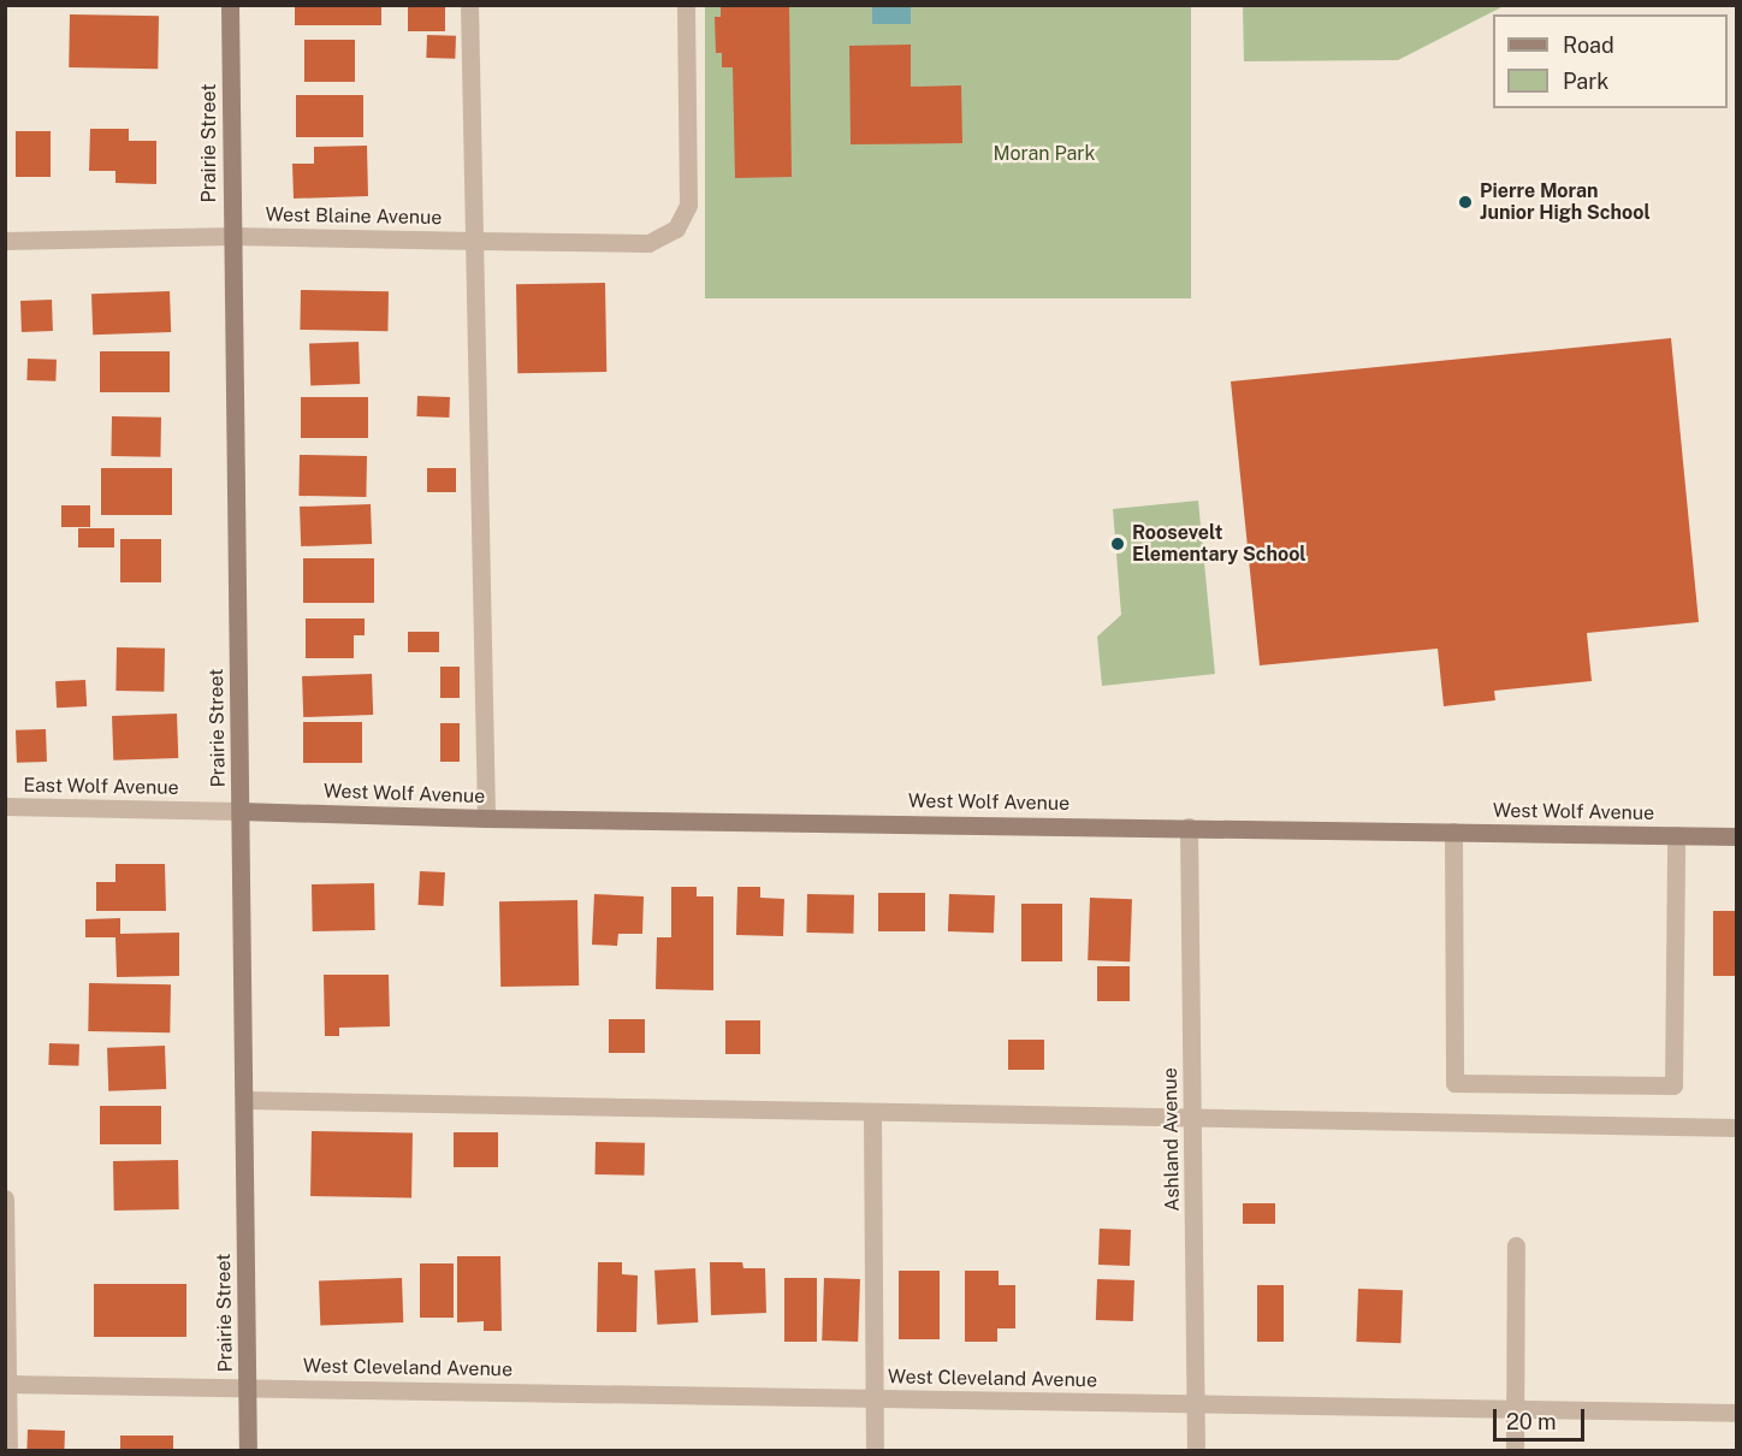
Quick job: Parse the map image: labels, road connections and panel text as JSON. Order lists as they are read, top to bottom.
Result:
{
  "streets": {
    "street": [
      "Prairie Street",
      "West Blaine Avenue",
      "East Wolf Avenue",
      "West Wolf Avenue",
      "Ashland Avenue",
      "West Cleveland Avenue"
    ]
  },
  "crossings": [
    ["Prairie Street", "West Blaine Avenue"],
    ["Prairie Street", "East Wolf Avenue"],
    ["Prairie Street", "West Wolf Avenue"],
    ["Prairie Street", "West Cleveland Avenue"],
    ["East Wolf Avenue", "West Wolf Avenue"],
    ["West Wolf Avenue", "Ashland Avenue"],
    ["Ashland Avenue", "West Cleveland Avenue"]
  ],
  "parks": ["Moran Park"],
  "places": ["Pierre Moran Junior High School", "Roosevelt Elementary School"],
  "legend": ["Road", "Park"],
  "scale_bar": "20 m"
}
